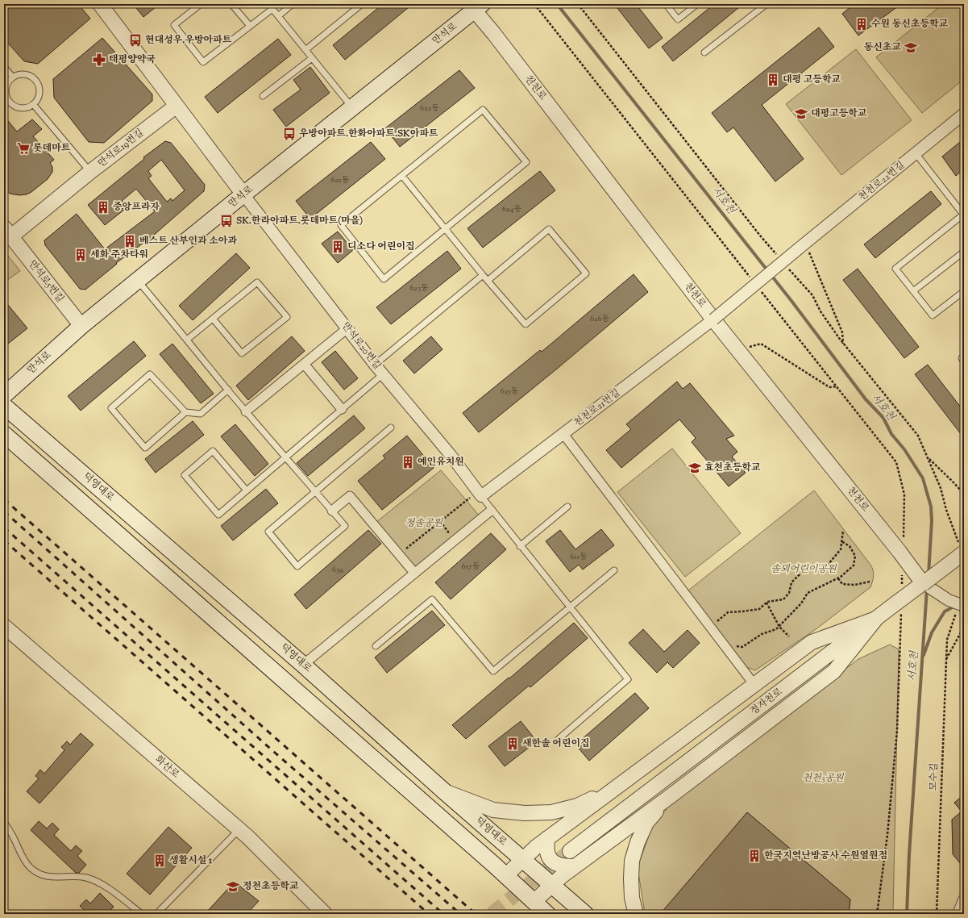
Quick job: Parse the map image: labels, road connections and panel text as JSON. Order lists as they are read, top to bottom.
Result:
{
  "streets": {
    "main road": ["만석로", "덕영대로"],
    "street": [
      "천천로",
      "만석로19번길",
      "천천로22번길",
      "만석로5번길",
      "만석로20번길",
      "천천로21번길",
      "정자천로",
      "화산로"
    ],
    "path": ["모수길"]
  },
  "crossings": [
    ["만석로", "천천로"],
    ["만석로", "만석로5번길"],
    ["만석로", "만석로20번길"],
    ["천천로", "천천로22번길"],
    ["천천로", "천천로21번길"],
    ["천천로", "정자천로"],
    ["만석로19번길", "만석로5번길"],
    ["천천로22번길", "천천로21번길"],
    ["만석로20번길", "천천로21번길"]
  ],
  "water": ["서호천"],
  "parks": ["청솔공원", "솔뫼어린이공원", "천천3공원"],
  "places": {
    "building": [
      "수원 동신초등학교",
      "대평 고등학교",
      "중앙프라자",
      "베스트 산부인과 소아과",
      "디소다 어린이집",
      "세화 주차타워",
      "예인유치원",
      "새한솔 어린이집",
      "한국지역난방공사 수원열원점",
      "생활시설 1"
    ],
    "bus stop": ["현대성우.우방아파트", "우방아파트.한화아파트.SK아파트", "SK.한라아파트.롯데마트(마을)"],
    "school or university": [
      "동신초교",
      "대평고등학교",
      "효천초등학교",
      "정천초등학교"
    ],
    "pharmacy": ["태평양약국"],
    "supermarket": ["롯데마트"]
  },
  "house_numbers": [
    "622동",
    "621동",
    "624동",
    "623동",
    "626동",
    "625동",
    "611동",
    "617동",
    "639"
  ]
}
